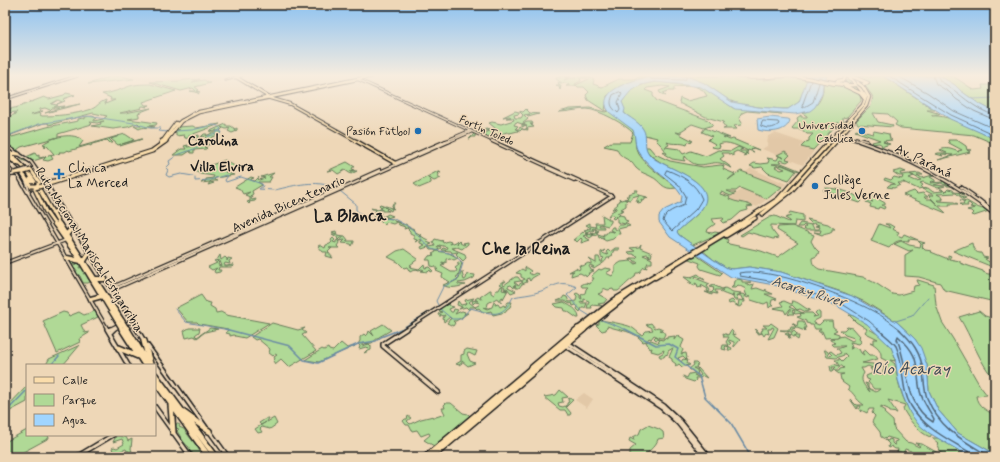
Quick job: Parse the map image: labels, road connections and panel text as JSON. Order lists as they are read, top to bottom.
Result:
{
  "streets": {
    "highway": ["Ruta Nacional Mariscal Estigarribia"],
    "street": ["Fortín Toledo", "Av. Paraná", "Avenida Bicentenario"]
  },
  "crossings": [
    ["Fortín Toledo", "Avenida Bicentenario"]
  ],
  "districts": [
    "Carolina",
    "Villa Elvira",
    "La Blanca",
    "Che la Reina"
  ],
  "water": ["Acaray River", "Río Acaray"],
  "places": {
    "other": ["Pasión Fùtbol", "Universidad Catolica", "Collège Jules Verne"],
    "health": ["Clinica La Merced"]
  },
  "legend": ["Calle", "Parque", "Agua"]
}
